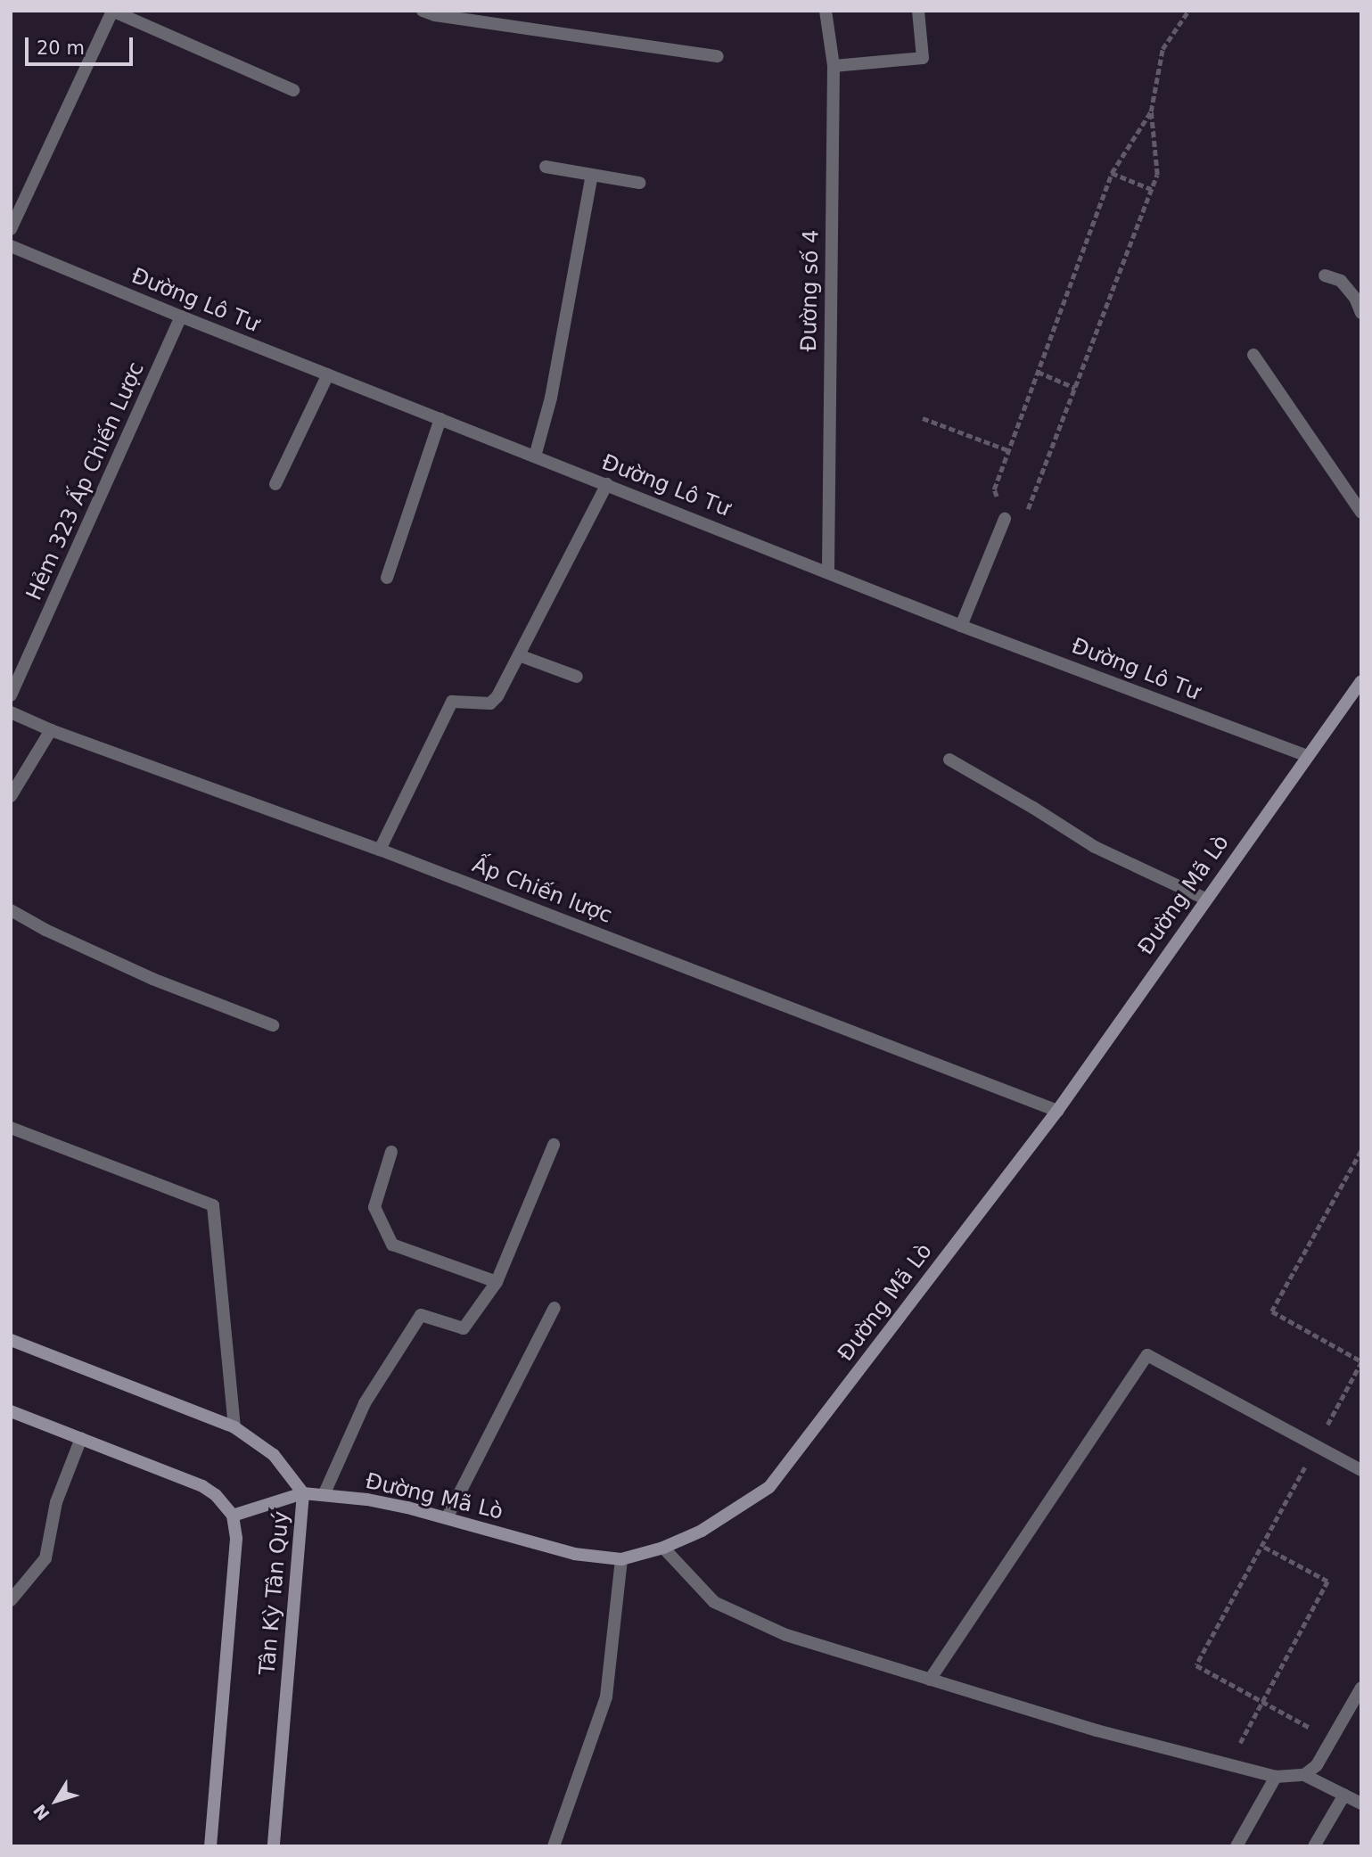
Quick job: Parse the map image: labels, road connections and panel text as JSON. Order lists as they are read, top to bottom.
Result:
{
  "streets": {
    "main road": ["Đường Mã Lò", "Tân Kỳ Tân Quý"],
    "street": [
      "Đường số 4",
      "Đường Lô Tư",
      "Hẻm 323 Ấp Chiến Lược",
      "Ấp Chiến lược"
    ]
  },
  "crossings": [
    ["Đường số 4", "Đường Lô Tư"],
    ["Đường Lô Tư", "Hẻm 323 Ấp Chiến Lược"],
    ["Đường Lô Tư", "Đường Mã Lò"],
    ["Ấp Chiến lược", "Đường Mã Lò"],
    ["Đường Mã Lò", "Tân Kỳ Tân Quý"]
  ],
  "scale_bar": "20 m",
  "north": "bottom left"
}
